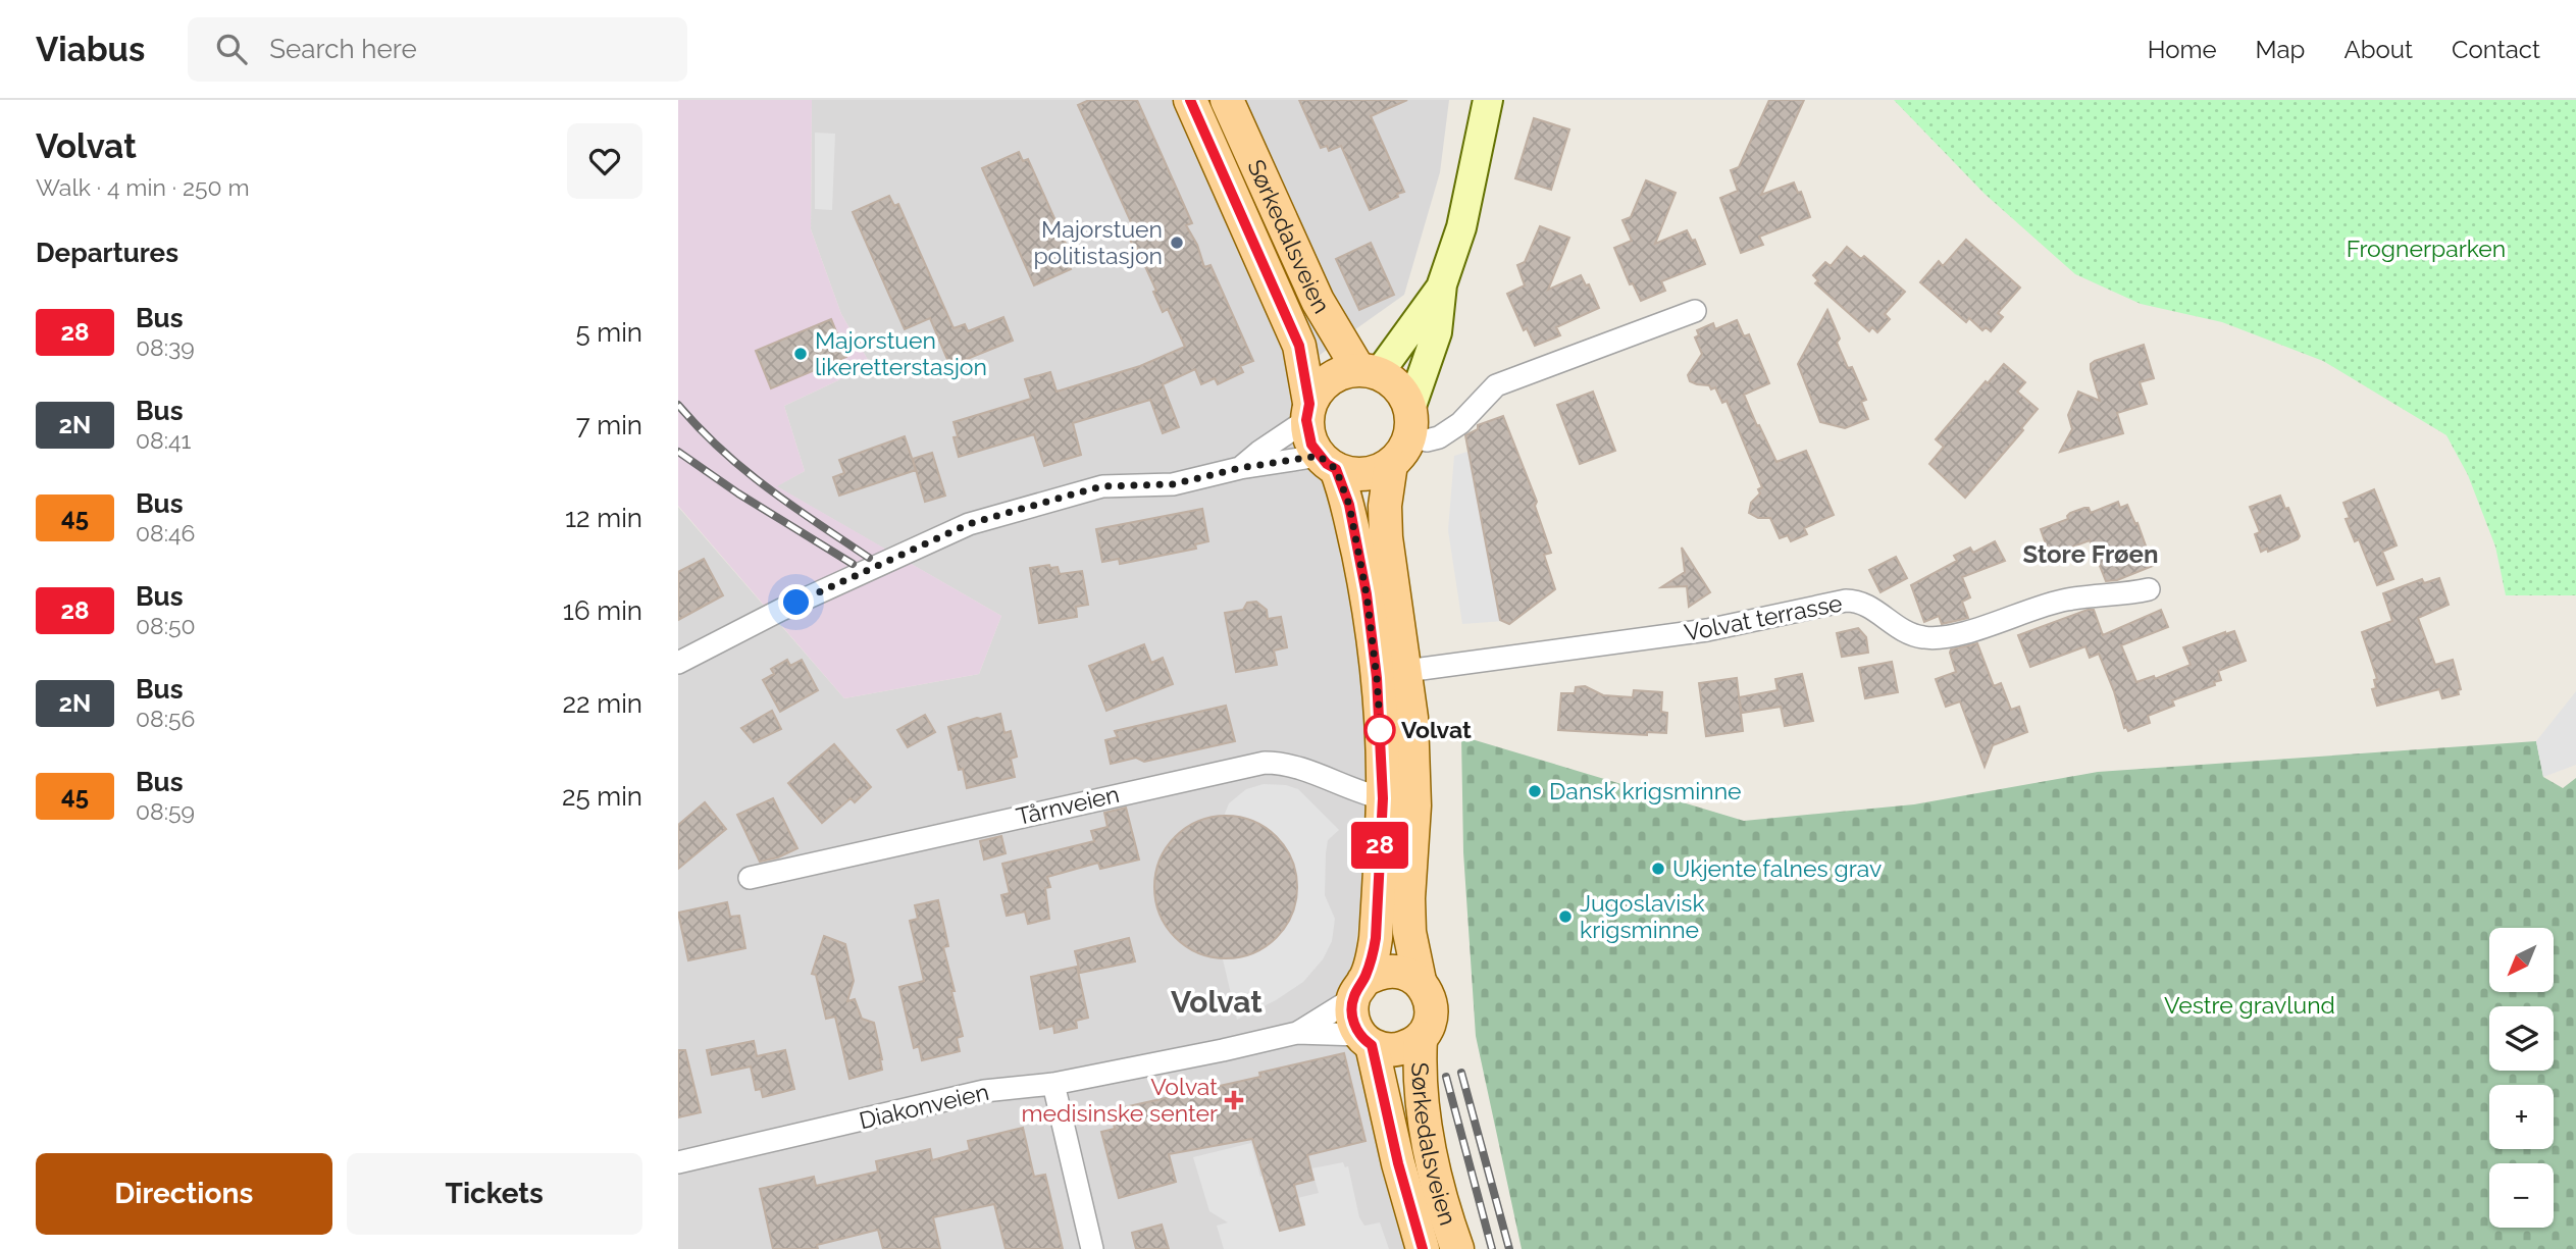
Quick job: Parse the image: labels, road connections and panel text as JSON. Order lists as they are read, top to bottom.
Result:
{
  "streets": {
    "main road": ["Sørkedalsveien"],
    "street": ["Volvat terrasse", "Tårnveien", "Diakonveien"]
  },
  "crossings": [
    ["Sørkedalsveien", "Diakonveien"]
  ],
  "districts": ["Store Frøen", "Volvat"],
  "parks": ["Frognerparken", "Vestre gravlund"],
  "places": {
    "other": [
      "Majorstuen politistasjon",
      "Majorstuen likeretterstasjon",
      "Volvat",
      "Dansk krigsminne",
      "Ukjente falnes grav",
      "Jugoslavisk krigsminne"
    ],
    "health": ["Volvat medisinske senter"]
  },
  "lines": ["bus line 28"],
  "north": "bottom left",
  "page": {
    "header": "Viabus",
    "search": "Search here",
    "nav": [
      "Home",
      "Map",
      "About",
      "Contact"
    ],
    "heading": [
      ["Volvat", "Walk · 4 min · 250 m"],
      "Departures"
    ],
    "on_map": "28",
    "list": [
      {
        "mark": "28",
        "name": "Bus",
        "note": "08:39",
        "value": "5 min"
      },
      {
        "mark": "2N",
        "name": "Bus",
        "note": "08:41",
        "value": "7 min"
      },
      {
        "mark": "45",
        "name": "Bus",
        "note": "08:46",
        "value": "12 min"
      },
      {
        "mark": "28",
        "name": "Bus",
        "note": "08:50",
        "value": "16 min"
      },
      {
        "mark": "2N",
        "name": "Bus",
        "note": "08:56",
        "value": "22 min"
      },
      {
        "mark": "45",
        "name": "Bus",
        "note": "08:59",
        "value": "25 min"
      }
    ],
    "map_buttons": ["+", "−"],
    "buttons": ["Directions", "Tickets"]
  }
}
